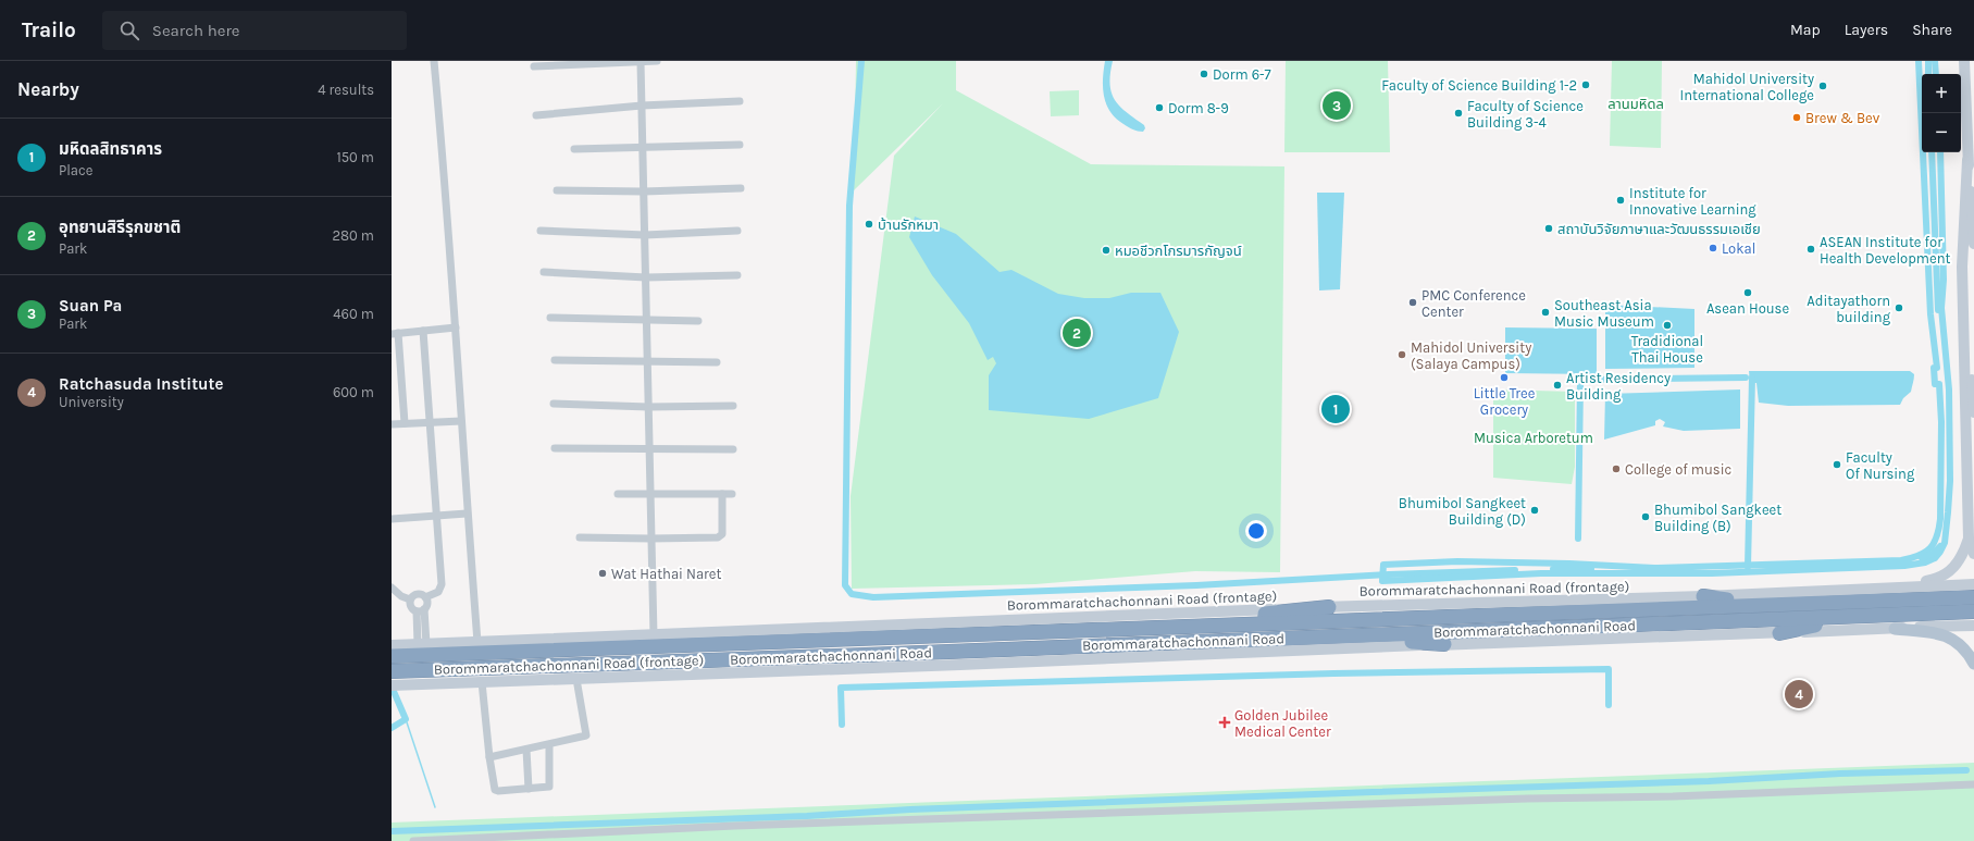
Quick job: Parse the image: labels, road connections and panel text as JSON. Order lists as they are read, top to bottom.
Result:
{
  "streets": {
    "highway": ["Borommaratchachonnani Road"],
    "main road": ["Borommaratchachonnani Road (frontage)"]
  },
  "parks": ["ลานมหิดล", "Musica Arboretum"],
  "places": {
    "other": [
      "Dorm 6-7",
      "Faculty of Science Building 1-2",
      "Mahidol University International College",
      "Dorm 8-9",
      "Faculty of Science Building 3-4",
      "Brew & Bev",
      "Institute for Innovative Learning",
      "บ้านรักหมา",
      "สถาบันวิจัยภาษาและวัฒนธรรมเอเชีย",
      "Lokal",
      "ASEAN Institute for Health Development",
      "หมอชีวกโกรมารกัญจน์",
      "Asean House",
      "PMC Conference Center",
      "Aditayathorn building",
      "Southeast Asia Music Museum",
      "Tradidional Thai House",
      "Mahidol University (Salaya Campus)",
      "Little Tree Grocery",
      "Artist Residency Building",
      "Faculty Of Nursing",
      "College of music",
      "Bhumibol Sangkeet Building (D)",
      "Bhumibol Sangkeet Building (B)",
      "Wat Hathai Naret"
    ],
    "health": ["Golden Jubilee Medical Center"]
  },
  "page": {
    "header": "Trailo",
    "search": "Search here",
    "nav": ["Map", "Layers", "Share"],
    "heading": ["Nearby", "4 results"],
    "map_buttons": ["+", "−"],
    "pins": [
      "3",
      "2",
      "1",
      "4"
    ],
    "list": [
      {
        "mark": "1",
        "name": "มหิดลสิทธาคาร",
        "note": "Place",
        "value": "150 m"
      },
      {
        "mark": "2",
        "name": "อุทยานสิรีรุกขชาติ",
        "note": "Park",
        "value": "280 m"
      },
      {
        "mark": "3",
        "name": "Suan Pa",
        "note": "Park",
        "value": "460 m"
      },
      {
        "mark": "4",
        "name": "Ratchasuda Institute",
        "note": "University",
        "value": "600 m"
      }
    ]
  }
}
